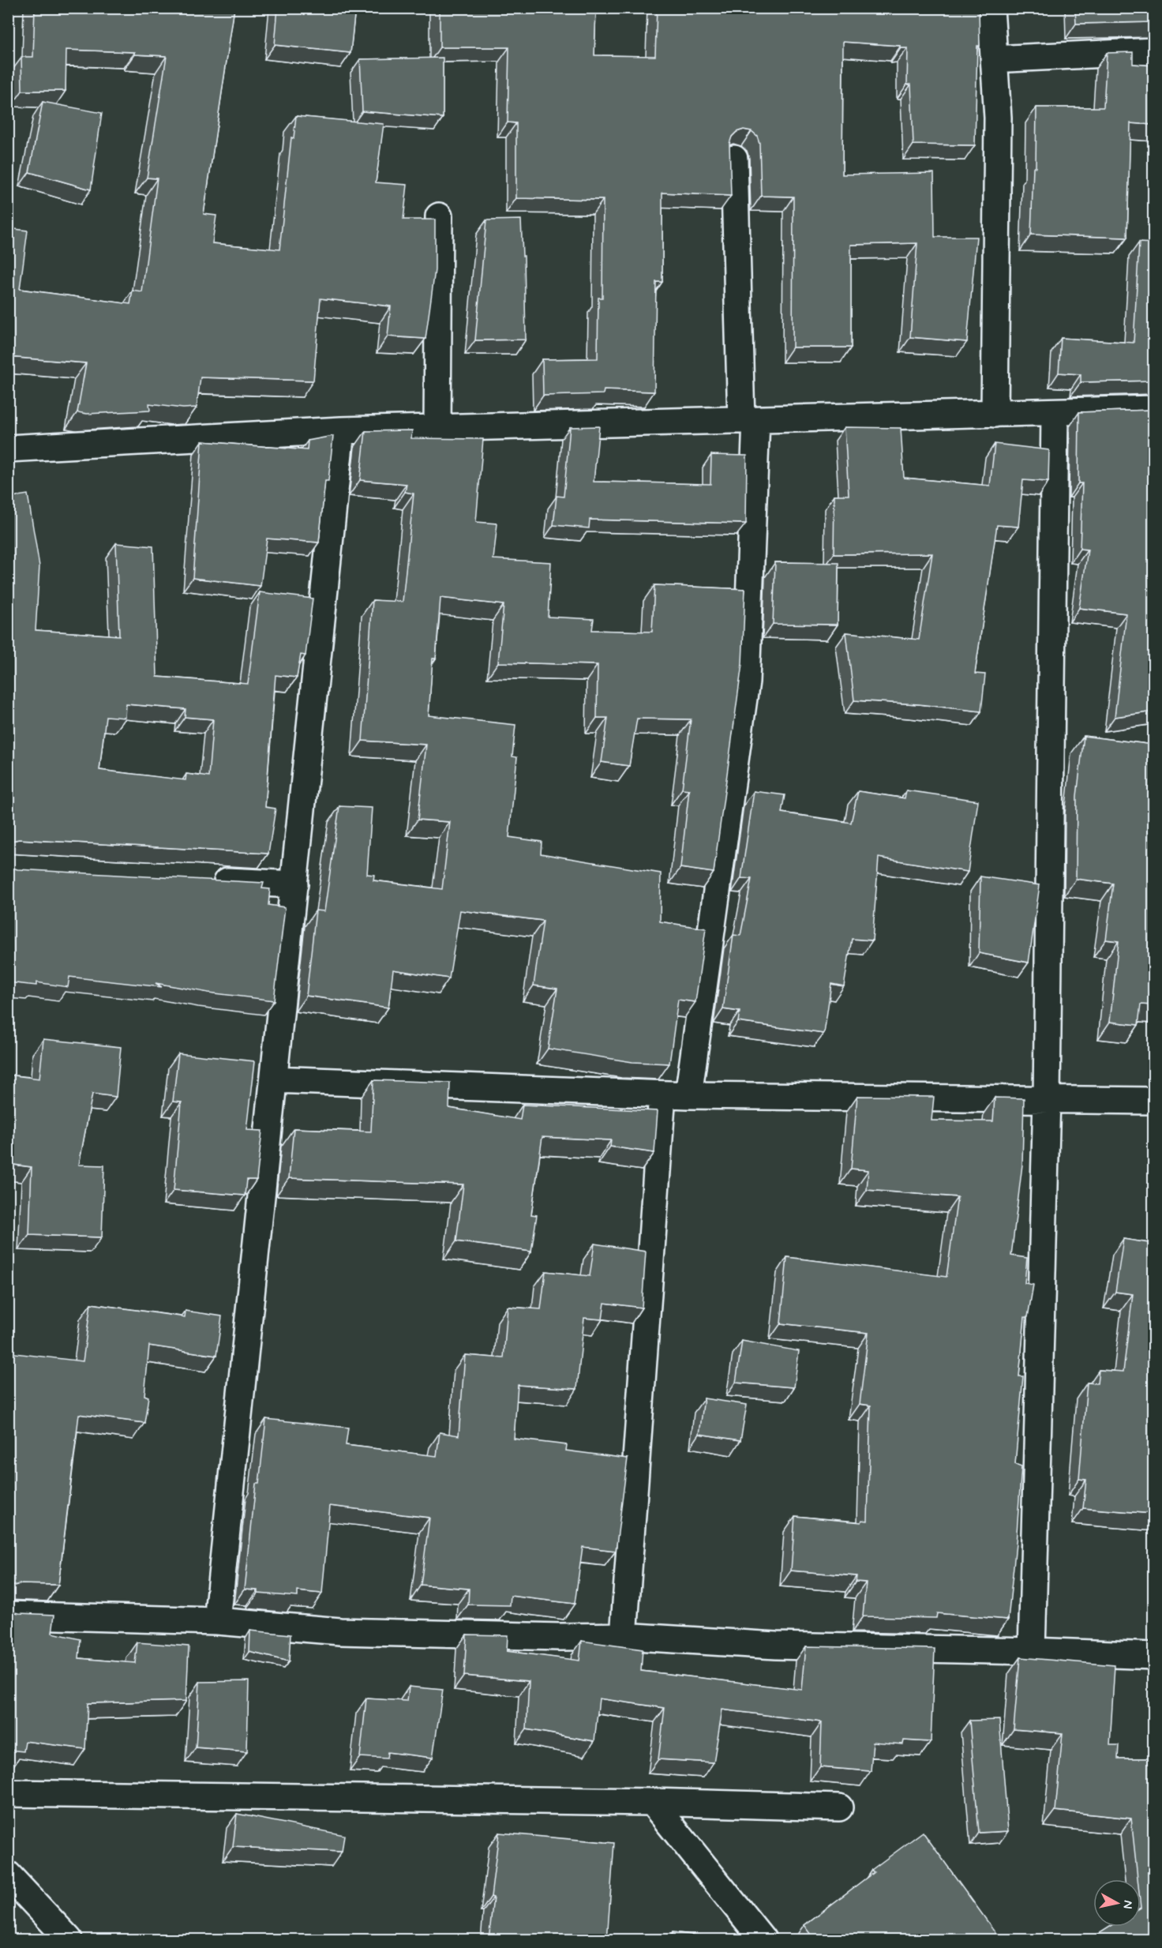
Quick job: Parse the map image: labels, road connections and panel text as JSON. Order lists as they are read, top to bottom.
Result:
{
  "north": "right"
}
